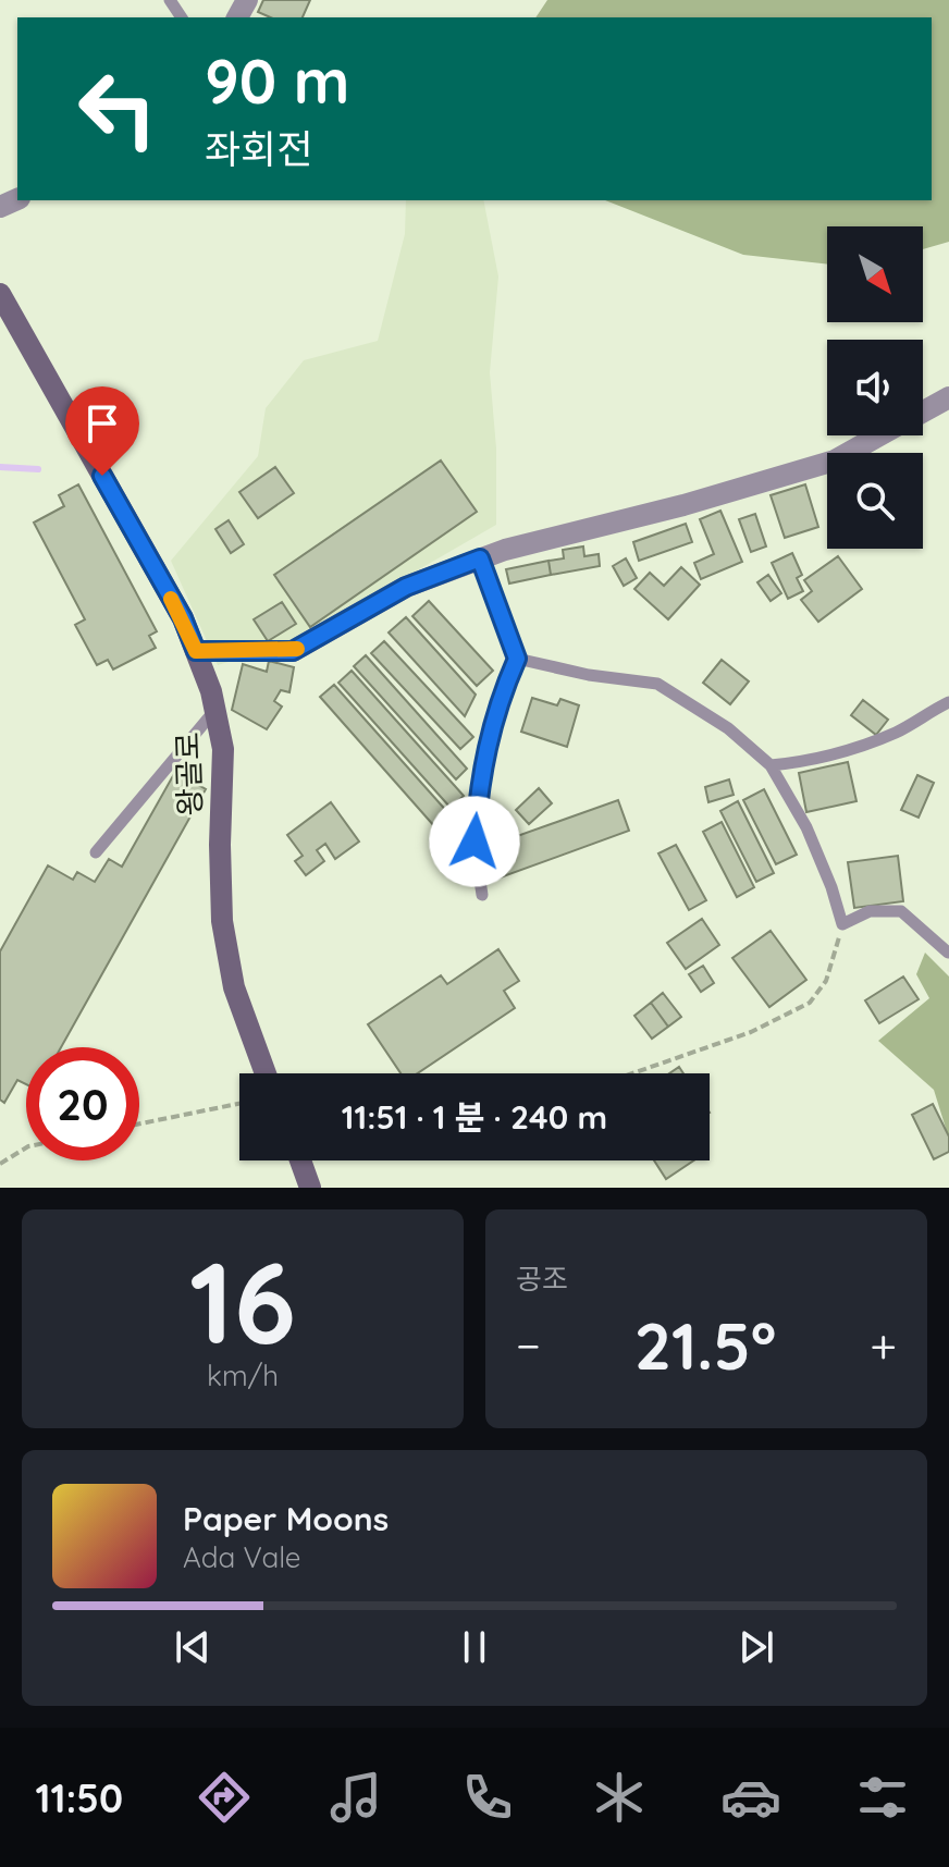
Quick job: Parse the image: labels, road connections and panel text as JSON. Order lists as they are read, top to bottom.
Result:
{
  "streets": {
    "main road": ["왕골로"]
  },
  "north": "bottom right",
  "page": {
    "turn": ["90 m", "좌회전"],
    "limit": "20",
    "trip": "11:51 · 1 분 · 240 m",
    "tile": [
      ["16", "km/h"],
      "공조"
    ],
    "heat": ["−", "21.5°", "+"],
    "song": ["Paper Moons", "Ada Vale"],
    "tabs": "11:50"
  }
}
